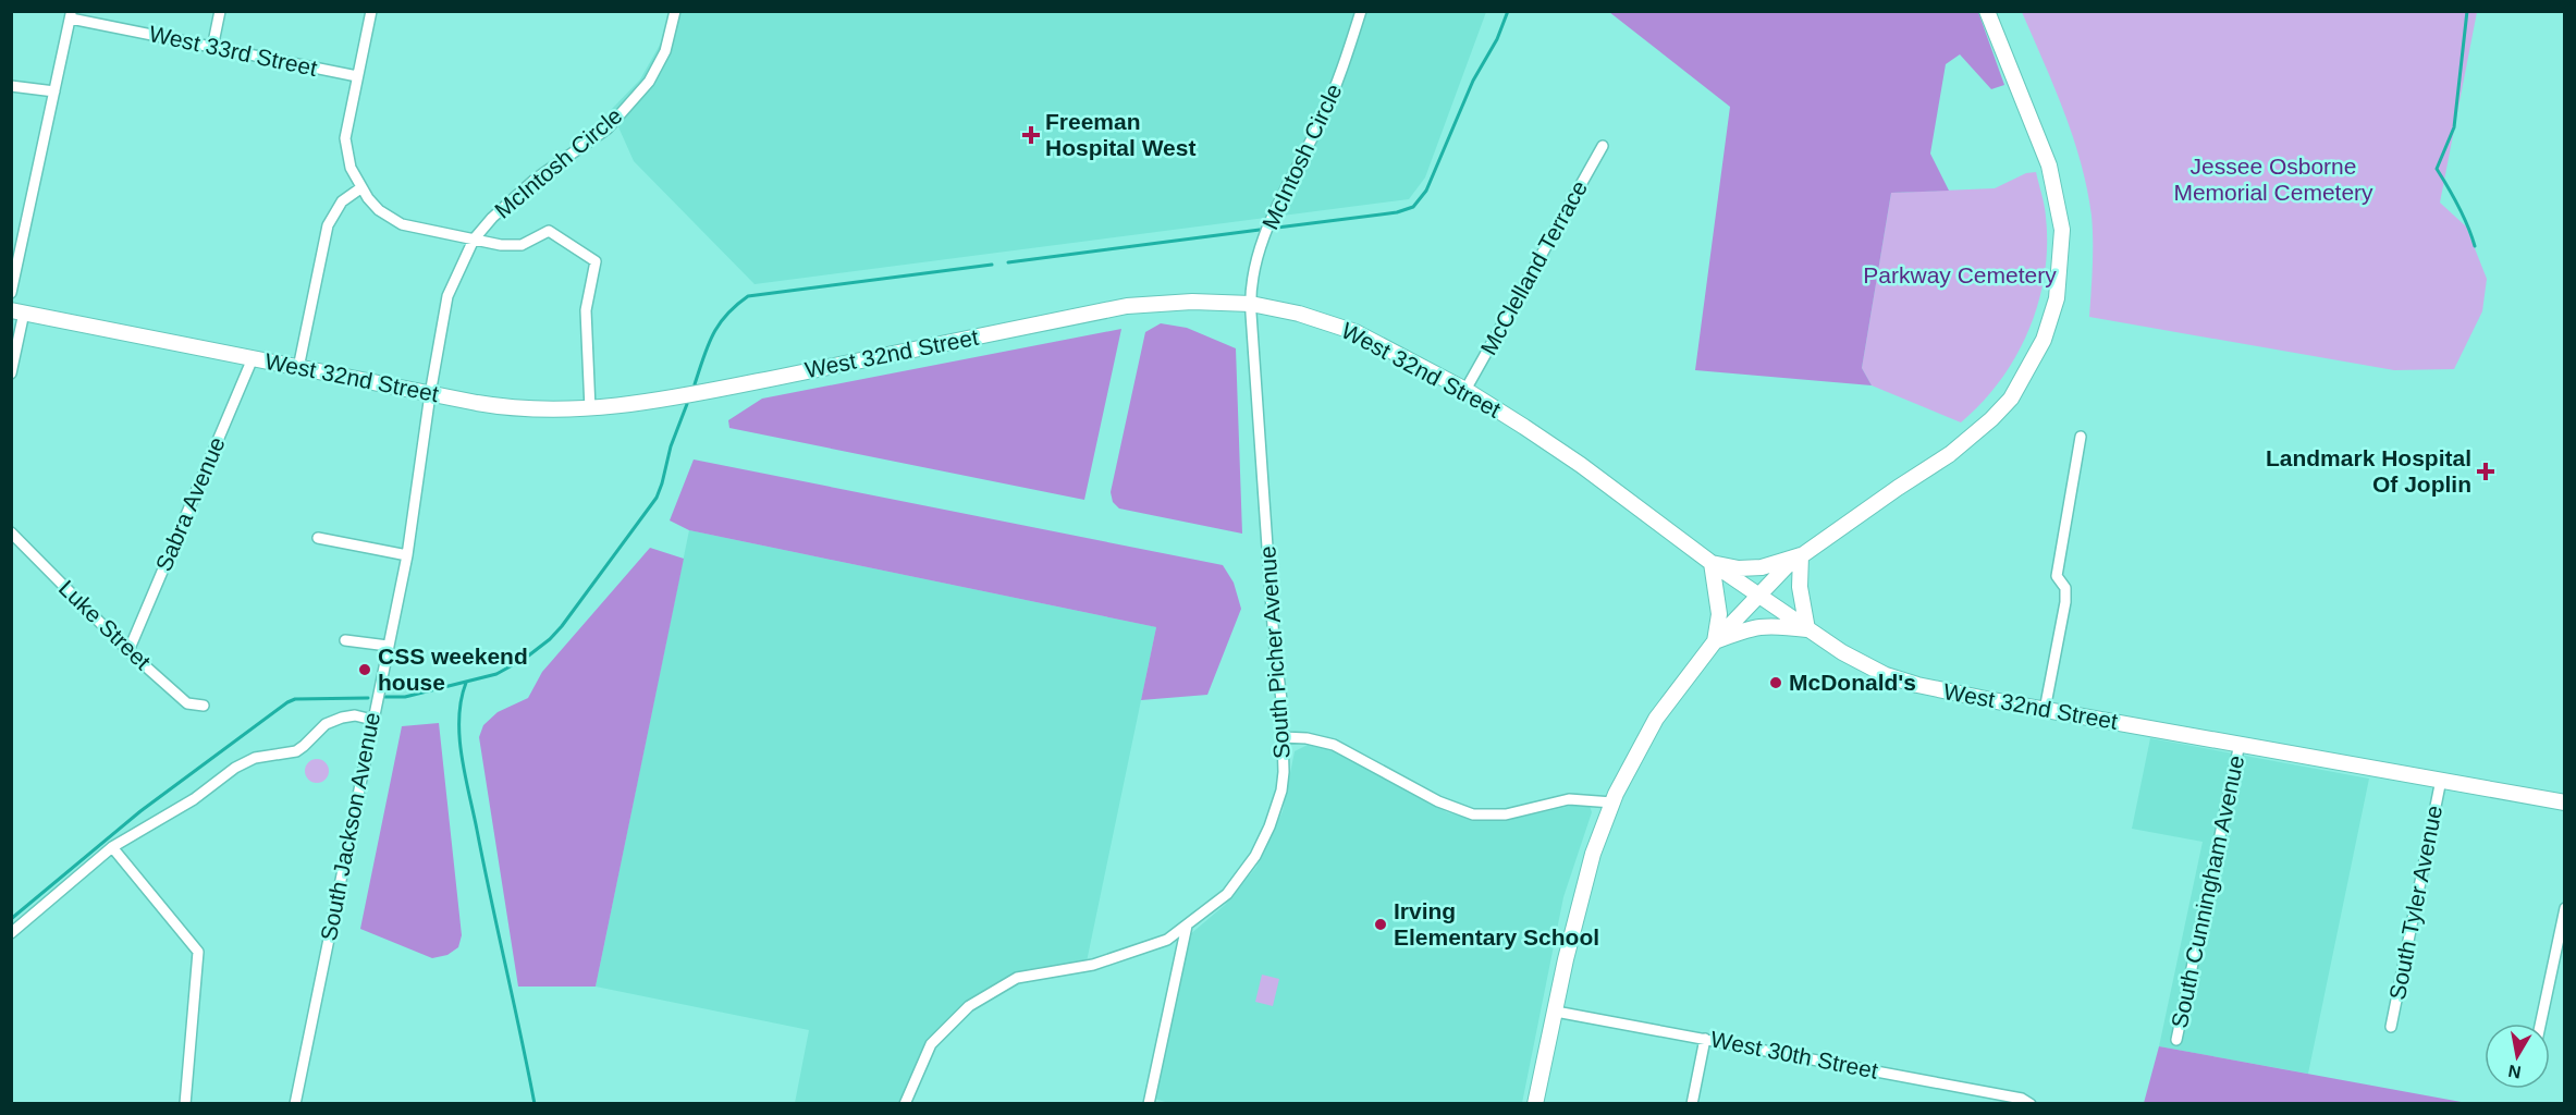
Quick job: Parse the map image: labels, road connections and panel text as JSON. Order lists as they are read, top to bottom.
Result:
{
  "streets": {
    "main road": ["West 32nd Street"],
    "street": [
      "West 33rd Street",
      "McIntosh Circle",
      "McClelland Terrace",
      "Sabra Avenue",
      "Luke Street",
      "South Picher Avenue",
      "South Jackson Avenue",
      "South Cunningham Avenue",
      "South Tyler Avenue",
      "West 30th Street"
    ]
  },
  "crossings": [
    ["McIntosh Circle", "West 32nd Street"],
    ["McIntosh Circle", "South Picher Avenue"],
    ["McIntosh Circle", "South Jackson Avenue"],
    ["McClelland Terrace", "West 32nd Street"],
    ["West 32nd Street", "Sabra Avenue"],
    ["West 32nd Street", "South Picher Avenue"],
    ["West 32nd Street", "South Jackson Avenue"],
    ["West 32nd Street", "South Cunningham Avenue"],
    ["West 32nd Street", "South Tyler Avenue"],
    ["Sabra Avenue", "Luke Street"]
  ],
  "parks": ["Jessee Osborne Memorial Cemetery", "Parkway Cemetery"],
  "places": {
    "health": ["Freeman Hospital West", "Landmark Hospital Of Joplin"],
    "other": ["CSS weekend house", "McDonald's", "Irving Elementary School"]
  },
  "north": "bottom"
}
